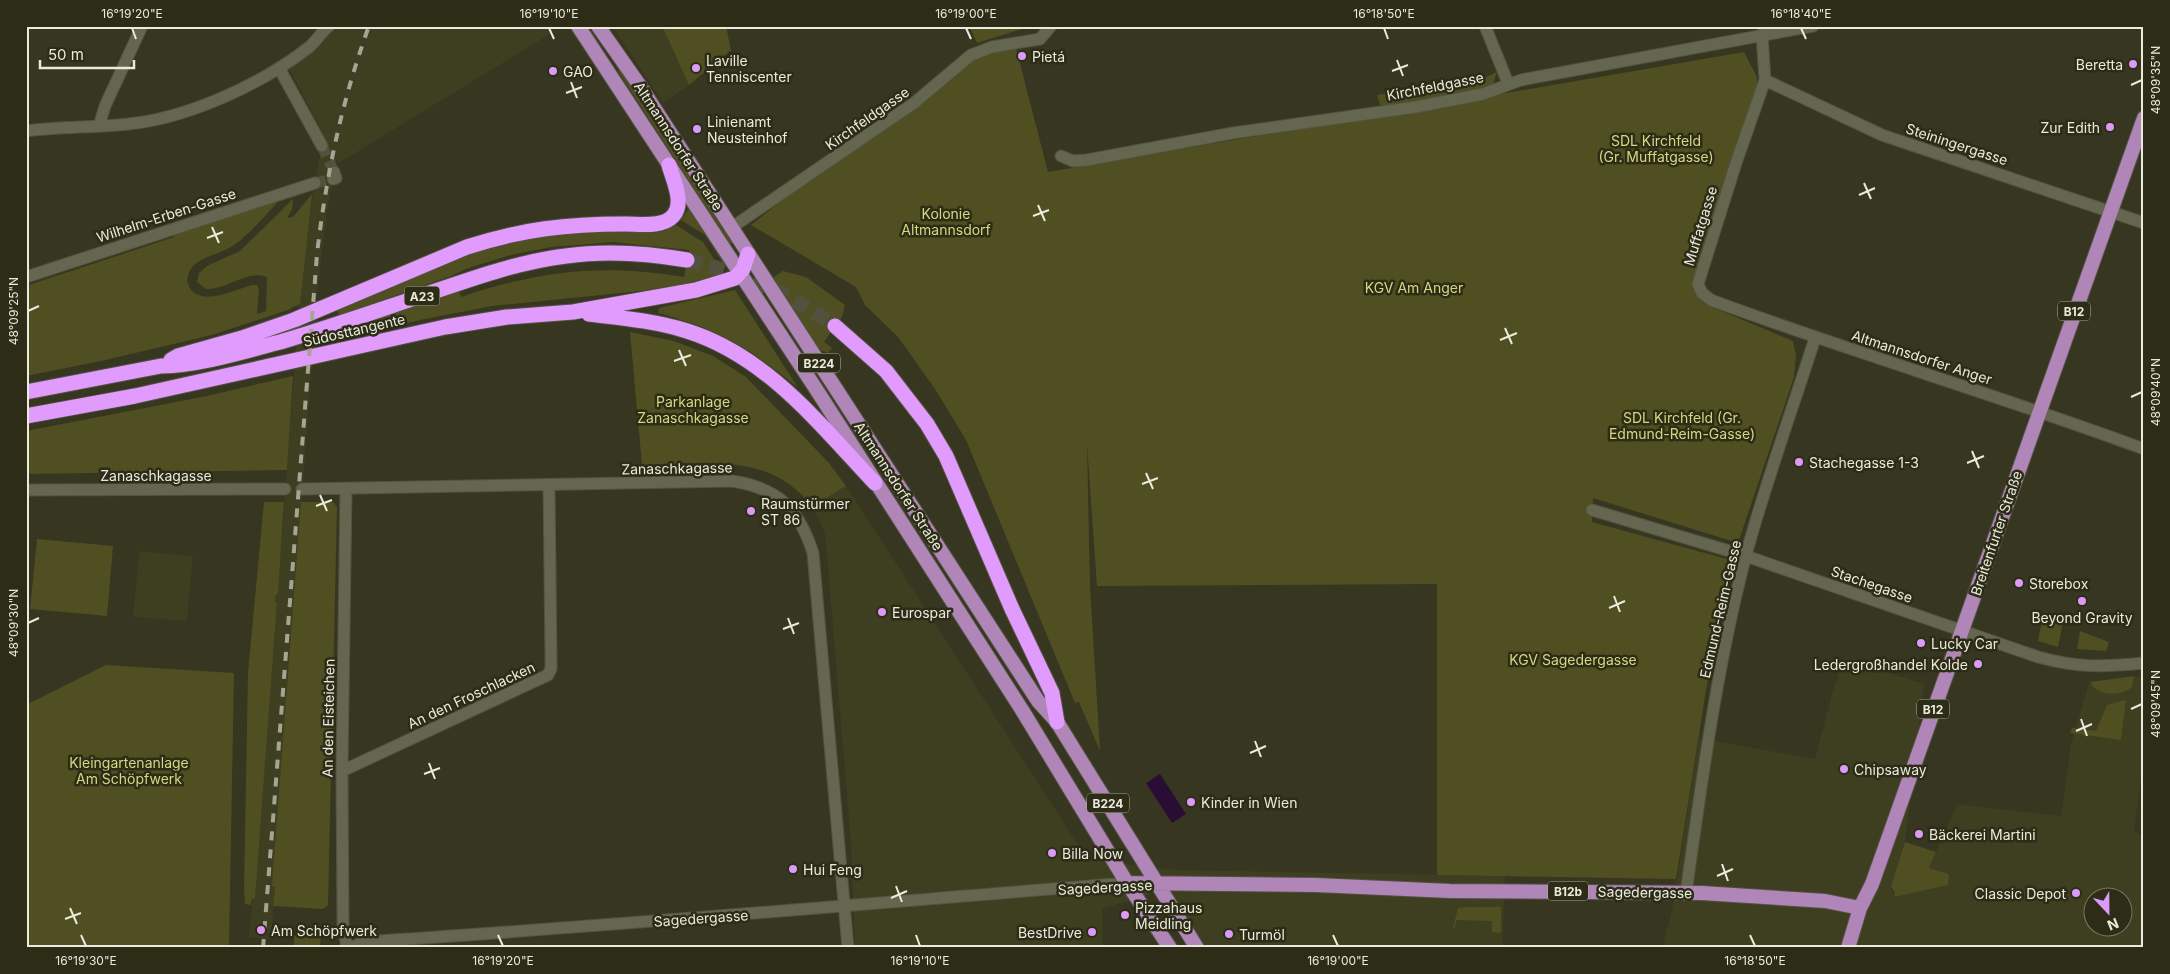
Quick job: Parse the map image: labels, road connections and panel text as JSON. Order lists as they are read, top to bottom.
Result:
{
  "streets": {
    "highway": ["A23", "Südosttangente"],
    "main road": [
      "Altmannsdorfer Straße",
      "B12",
      "B224",
      "Breitenfurter Straße",
      "Sagedergasse",
      "B12b"
    ],
    "street": [
      "Kirchfeldgasse",
      "Steiningergasse",
      "Wilhelm-Erben-Gasse",
      "Muffatgasse",
      "Altmannsdorfer Anger",
      "Zanaschkagasse",
      "Stachegasse",
      "Edmund-Reim-Gasse",
      "An den Froschlacken",
      "An den Eisteichen"
    ]
  },
  "crossings": [
    ["Kirchfeldgasse", "Altmannsdorfer Straße"],
    ["Kirchfeldgasse", "Muffatgasse"],
    ["Steiningergasse", "Muffatgasse"],
    ["Steiningergasse", "Breitenfurter Straße"],
    ["Altmannsdorfer Straße", "Südosttangente"],
    ["Altmannsdorfer Straße", "Sagedergasse"],
    ["Muffatgasse", "Altmannsdorfer Anger"],
    ["Altmannsdorfer Anger", "Breitenfurter Straße"],
    ["Altmannsdorfer Anger", "Edmund-Reim-Gasse"],
    ["Zanaschkagasse", "An den Froschlacken"],
    ["Zanaschkagasse", "An den Eisteichen"],
    ["Zanaschkagasse", "Sagedergasse"],
    ["Breitenfurter Straße", "Stachegasse"],
    ["Breitenfurter Straße", "Sagedergasse"],
    ["Stachegasse", "Edmund-Reim-Gasse"],
    ["Edmund-Reim-Gasse", "Sagedergasse"],
    ["An den Froschlacken", "An den Eisteichen"]
  ],
  "parks": [
    "SDL Kirchfeld (Gr. Muffatgasse)",
    "Kolonie Altmannsdorf",
    "KGV Am Anger",
    "Parkanlage Zanaschkagasse",
    "SDL Kirchfeld (Gr. Edmund-Reim-Gasse)",
    "KGV Sagedergasse",
    "Kleingartenanlage Am Schöpfwerk"
  ],
  "places": [
    "Pietá",
    "Beretta",
    "Laville Tenniscenter",
    "GAO",
    "Zur Edith",
    "Linienamt Neusteinhof",
    "Stachegasse 1-3",
    "Raumstürmer ST 86",
    "Storebox",
    "Beyond Gravity",
    "Eurospar",
    "Lucky Car",
    "Ledergroßhandel Kolde",
    "Chipsaway",
    "Kinder in Wien",
    "Bäckerei Martini",
    "Billa Now",
    "Hui Feng",
    "Classic Depot",
    "Pizzahaus Meidling",
    "Am Schöpfwerk",
    "BestDrive",
    "Turmöl"
  ],
  "scale_bar": "50 m",
  "north": "bottom",
  "coordinates": [
    "16°19'20\"E",
    "16°19'10\"E",
    "16°19'00\"E",
    "16°18'50\"E",
    "16°18'40\"E",
    "48°09'35\"N",
    "48°09'25\"N",
    "48°09'40\"N",
    "48°09'30\"N",
    "48°09'45\"N",
    "16°19'30\"E"
  ]
}
